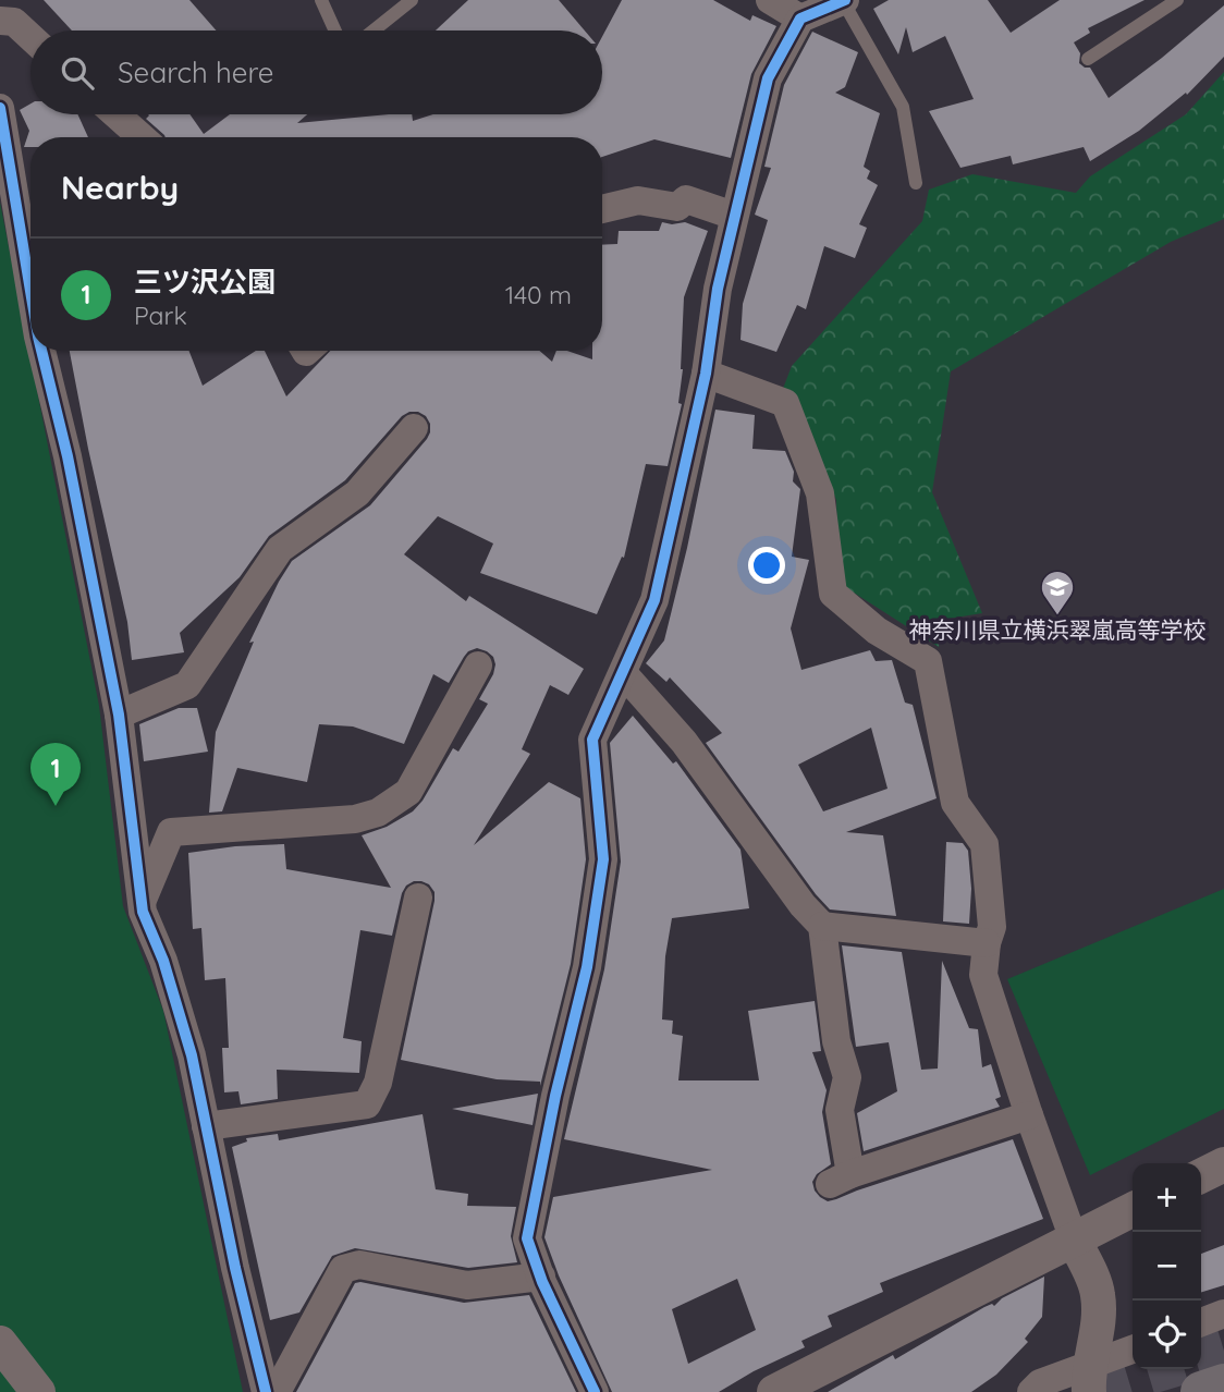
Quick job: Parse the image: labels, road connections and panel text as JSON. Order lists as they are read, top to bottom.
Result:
{
  "places": {
    "school or university": ["神奈川県立横浜翠嵐高等学校"]
  },
  "page": {
    "search": "Search here",
    "heading": "Nearby",
    "list": [
      {
        "mark": "1",
        "name": "三ツ沢公園",
        "note": "Park",
        "value": "140 m"
      }
    ],
    "pins": "1",
    "map_buttons": ["+", "−"]
  }
}
